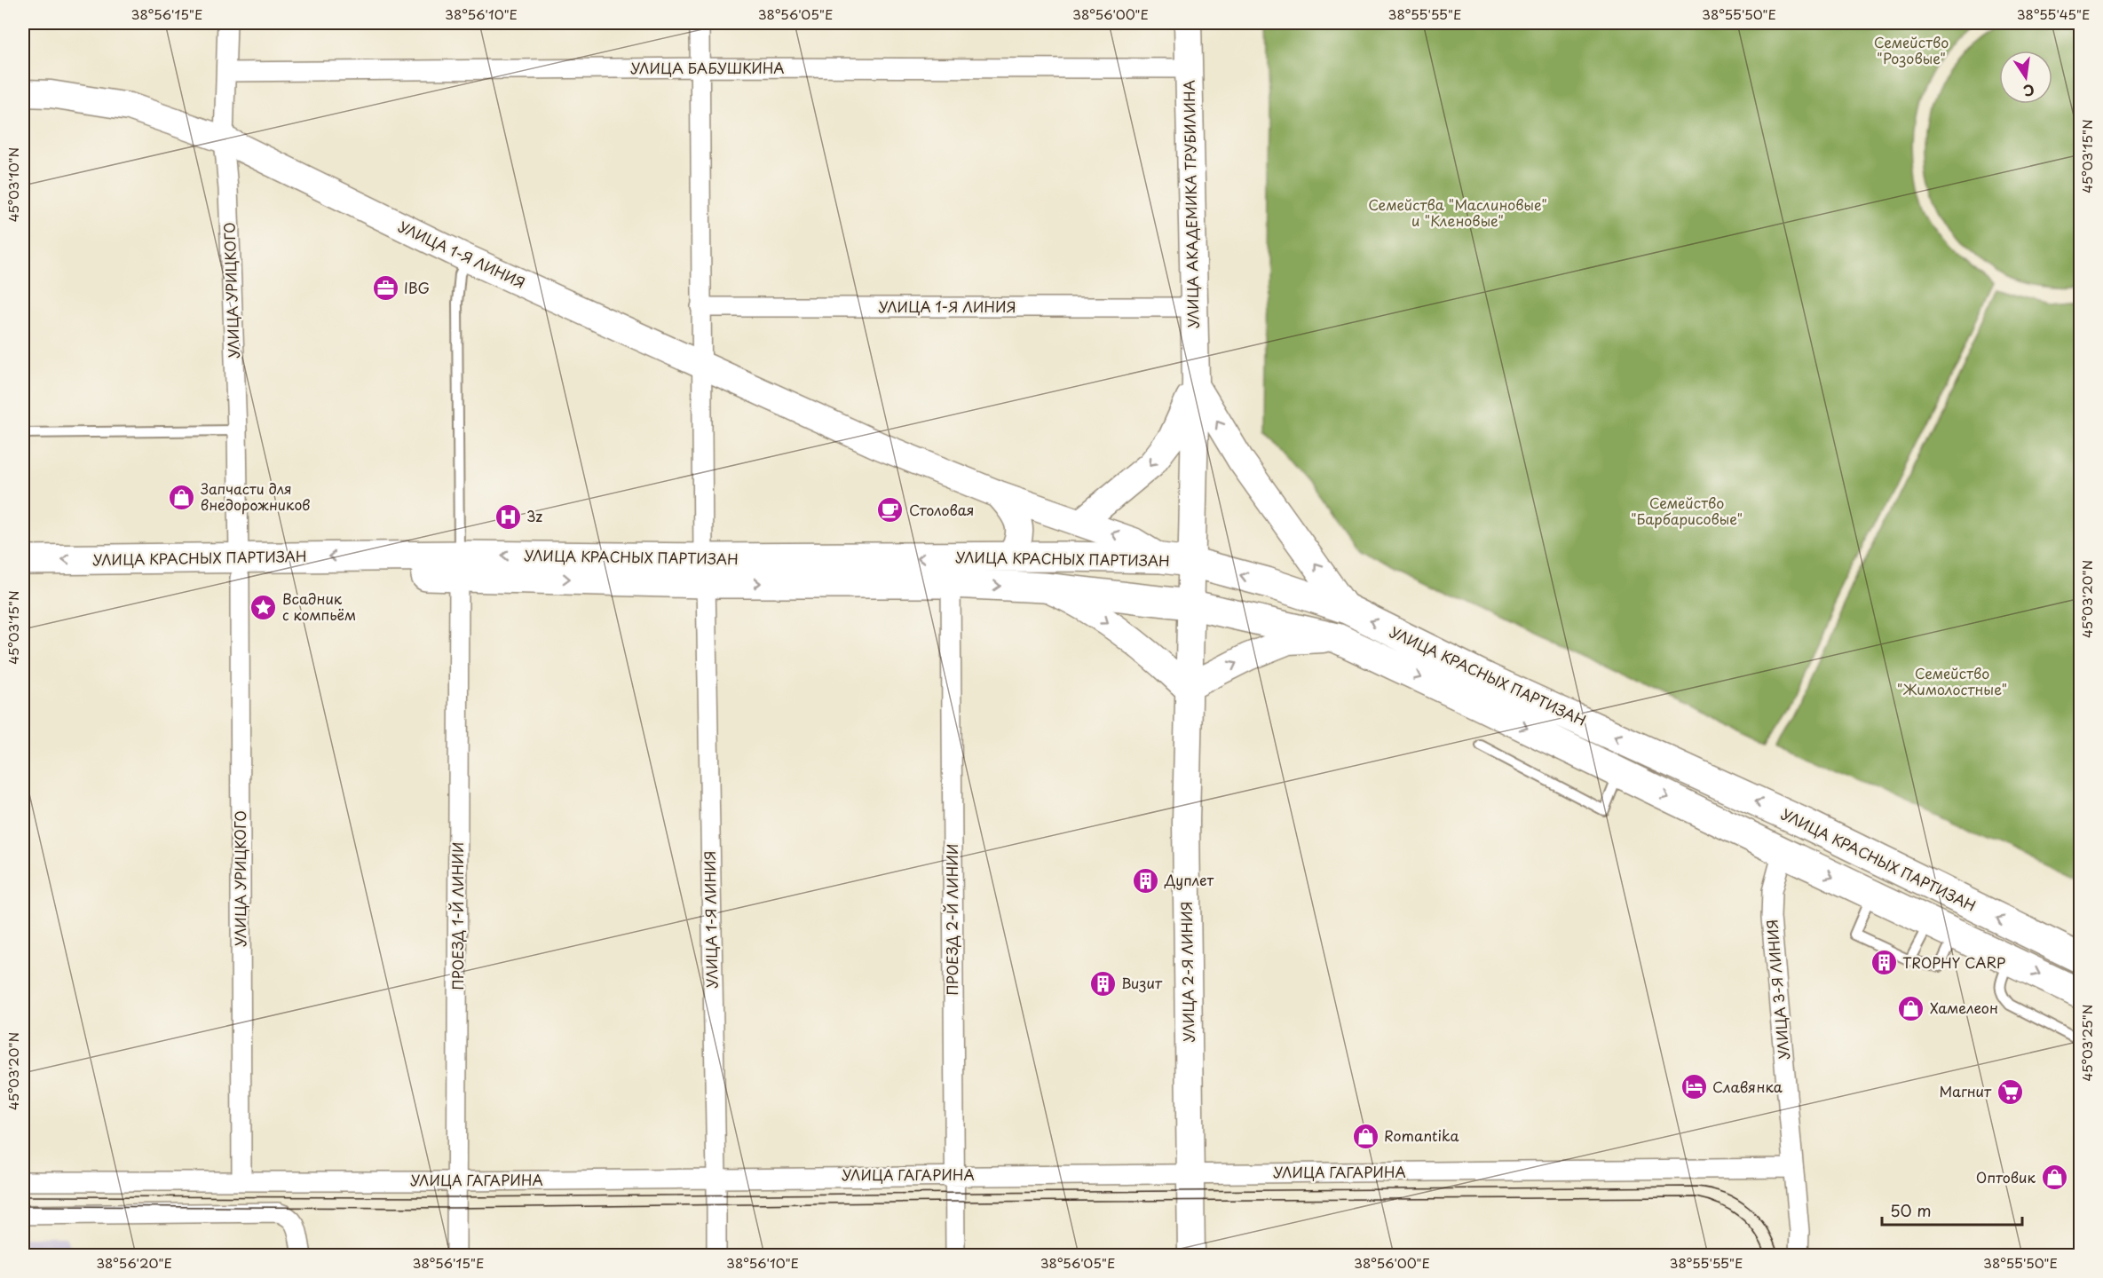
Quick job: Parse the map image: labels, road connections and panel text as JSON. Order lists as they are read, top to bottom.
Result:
{
  "streets": {
    "highway": ["УЛИЦА КРАСНЫХ ПАРТИЗАН"],
    "street": [
      "УЛИЦА БАБУШКИНА",
      "УЛИЦА АКАДЕМИКА ТРУБИЛИНА",
      "УЛИЦА 1-Я ЛИНИЯ",
      "УЛИЦА УРИЦКОГО",
      "ПРОЕЗД 1-Й ЛИНИИ",
      "ПРОЕЗД 2-Й ЛИНИИ",
      "УЛИЦА 2-Я ЛИНИЯ",
      "УЛИЦА 3-Я ЛИНИЯ",
      "УЛИЦА ГАГАРИНА"
    ]
  },
  "crossings": [
    ["УЛИЦА БАБУШКИНА", "УЛИЦА АКАДЕМИКА ТРУБИЛИНА"],
    ["УЛИЦА БАБУШКИНА", "УЛИЦА 1-Я ЛИНИЯ"],
    ["УЛИЦА БАБУШКИНА", "УЛИЦА УРИЦКОГО"],
    ["УЛИЦА АКАДЕМИКА ТРУБИЛИНА", "УЛИЦА 1-Я ЛИНИЯ"],
    ["УЛИЦА АКАДЕМИКА ТРУБИЛИНА", "УЛИЦА КРАСНЫХ ПАРТИЗАН"],
    ["УЛИЦА АКАДЕМИКА ТРУБИЛИНА", "УЛИЦА 2-Я ЛИНИЯ"],
    ["УЛИЦА 1-Я ЛИНИЯ", "УЛИЦА УРИЦКОГО"],
    ["УЛИЦА 1-Я ЛИНИЯ", "УЛИЦА КРАСНЫХ ПАРТИЗАН"],
    ["УЛИЦА 1-Я ЛИНИЯ", "УЛИЦА ГАГАРИНА"],
    ["УЛИЦА УРИЦКОГО", "УЛИЦА КРАСНЫХ ПАРТИЗАН"],
    ["УЛИЦА УРИЦКОГО", "УЛИЦА ГАГАРИНА"],
    ["УЛИЦА КРАСНЫХ ПАРТИЗАН", "ПРОЕЗД 1-Й ЛИНИИ"],
    ["УЛИЦА КРАСНЫХ ПАРТИЗАН", "ПРОЕЗД 2-Й ЛИНИИ"],
    ["УЛИЦА КРАСНЫХ ПАРТИЗАН", "УЛИЦА 2-Я ЛИНИЯ"],
    ["УЛИЦА КРАСНЫХ ПАРТИЗАН", "УЛИЦА 3-Я ЛИНИЯ"],
    ["ПРОЕЗД 1-Й ЛИНИИ", "УЛИЦА ГАГАРИНА"],
    ["ПРОЕЗД 2-Й ЛИНИИ", "УЛИЦА ГАГАРИНА"],
    ["УЛИЦА 2-Я ЛИНИЯ", "УЛИЦА ГАГАРИНА"],
    ["УЛИЦА 3-Я ЛИНИЯ", "УЛИЦА ГАГАРИНА"]
  ],
  "parks": [
    "Семейство \"Розовые\"",
    "Семейства \"Маслиновые\" и \"Кленовые\"",
    "Семейство \"Барбарисовые\"",
    "Семейство \"Жимолостные\""
  ],
  "places": {
    "office": ["IBG"],
    "shop": [
      "Запчасти для внедорожников",
      "Хамелеон",
      "Romantika",
      "Оптовик"
    ],
    "cafe": ["Столовая"],
    "hospital": ["3z"],
    "place": ["Всадник с компьём"],
    "building": ["Дуплет", "TROPHY CARP", "Визит"],
    "hotel": ["Славянка"],
    "supermarket": ["Магнит"]
  },
  "scale_bar": "50 m",
  "north": "bottom",
  "coordinates": [
    "38°56'15\"E",
    "38°56'10\"E",
    "38°56'05\"E",
    "38°56'00\"E",
    "38°55'55\"E",
    "38°55'50\"E",
    "38°55'45\"E",
    "45°03'15\"N",
    "45°03'10\"N",
    "45°03'20\"N",
    "45°03'25\"N",
    "38°56'20\"E"
  ]
}
